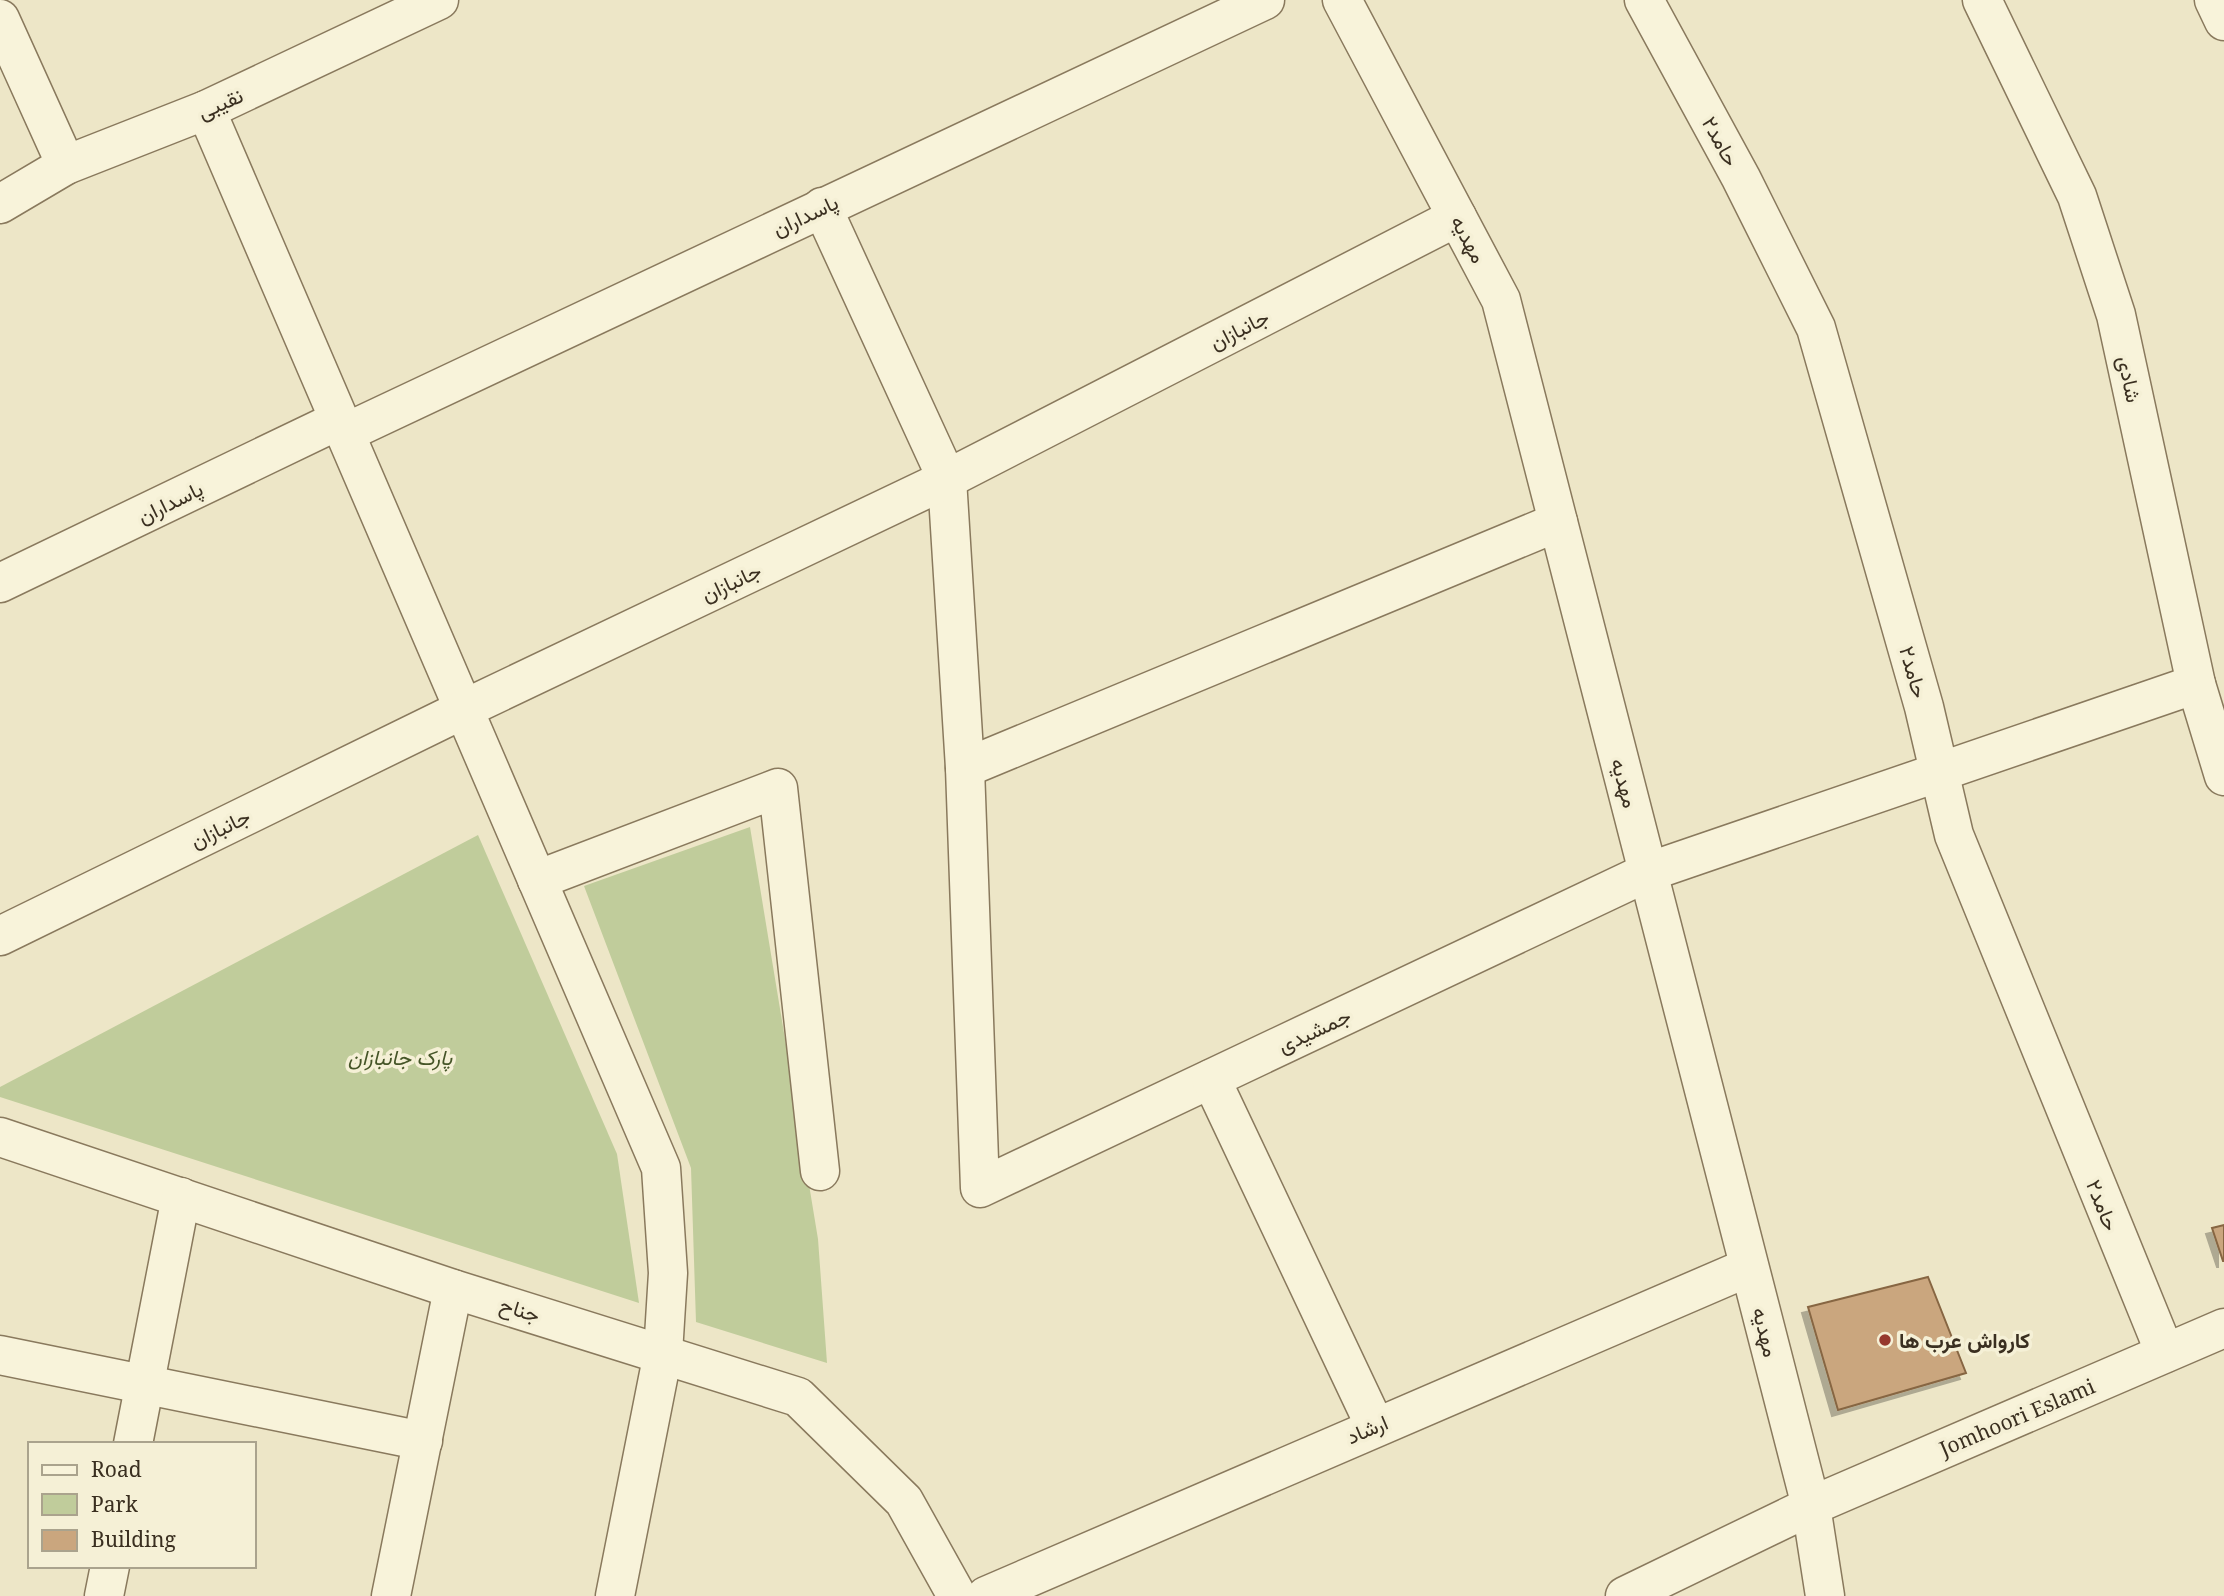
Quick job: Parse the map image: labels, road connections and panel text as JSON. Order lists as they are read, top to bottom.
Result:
{
  "streets": {
    "street": [
      "نقیبی",
      "حامد۲",
      "پاسداران",
      "مهدیه",
      "جانبازان",
      "شادی",
      "جمشیدی",
      "جناح",
      "Jomhoori Eslami",
      "ارشاد"
    ]
  },
  "crossings": [
    ["حامد۲", "جمشیدی"],
    ["حامد۲", "Jomhoori Eslami"],
    ["مهدیه", "جانبازان"],
    ["مهدیه", "جمشیدی"],
    ["مهدیه", "Jomhoori Eslami"],
    ["مهدیه", "ارشاد"],
    ["شادی", "جمشیدی"]
  ],
  "parks": ["پارک جانبازان"],
  "places": ["کارواش عرب ها"],
  "legend": ["Road", "Park", "Building"]
}
